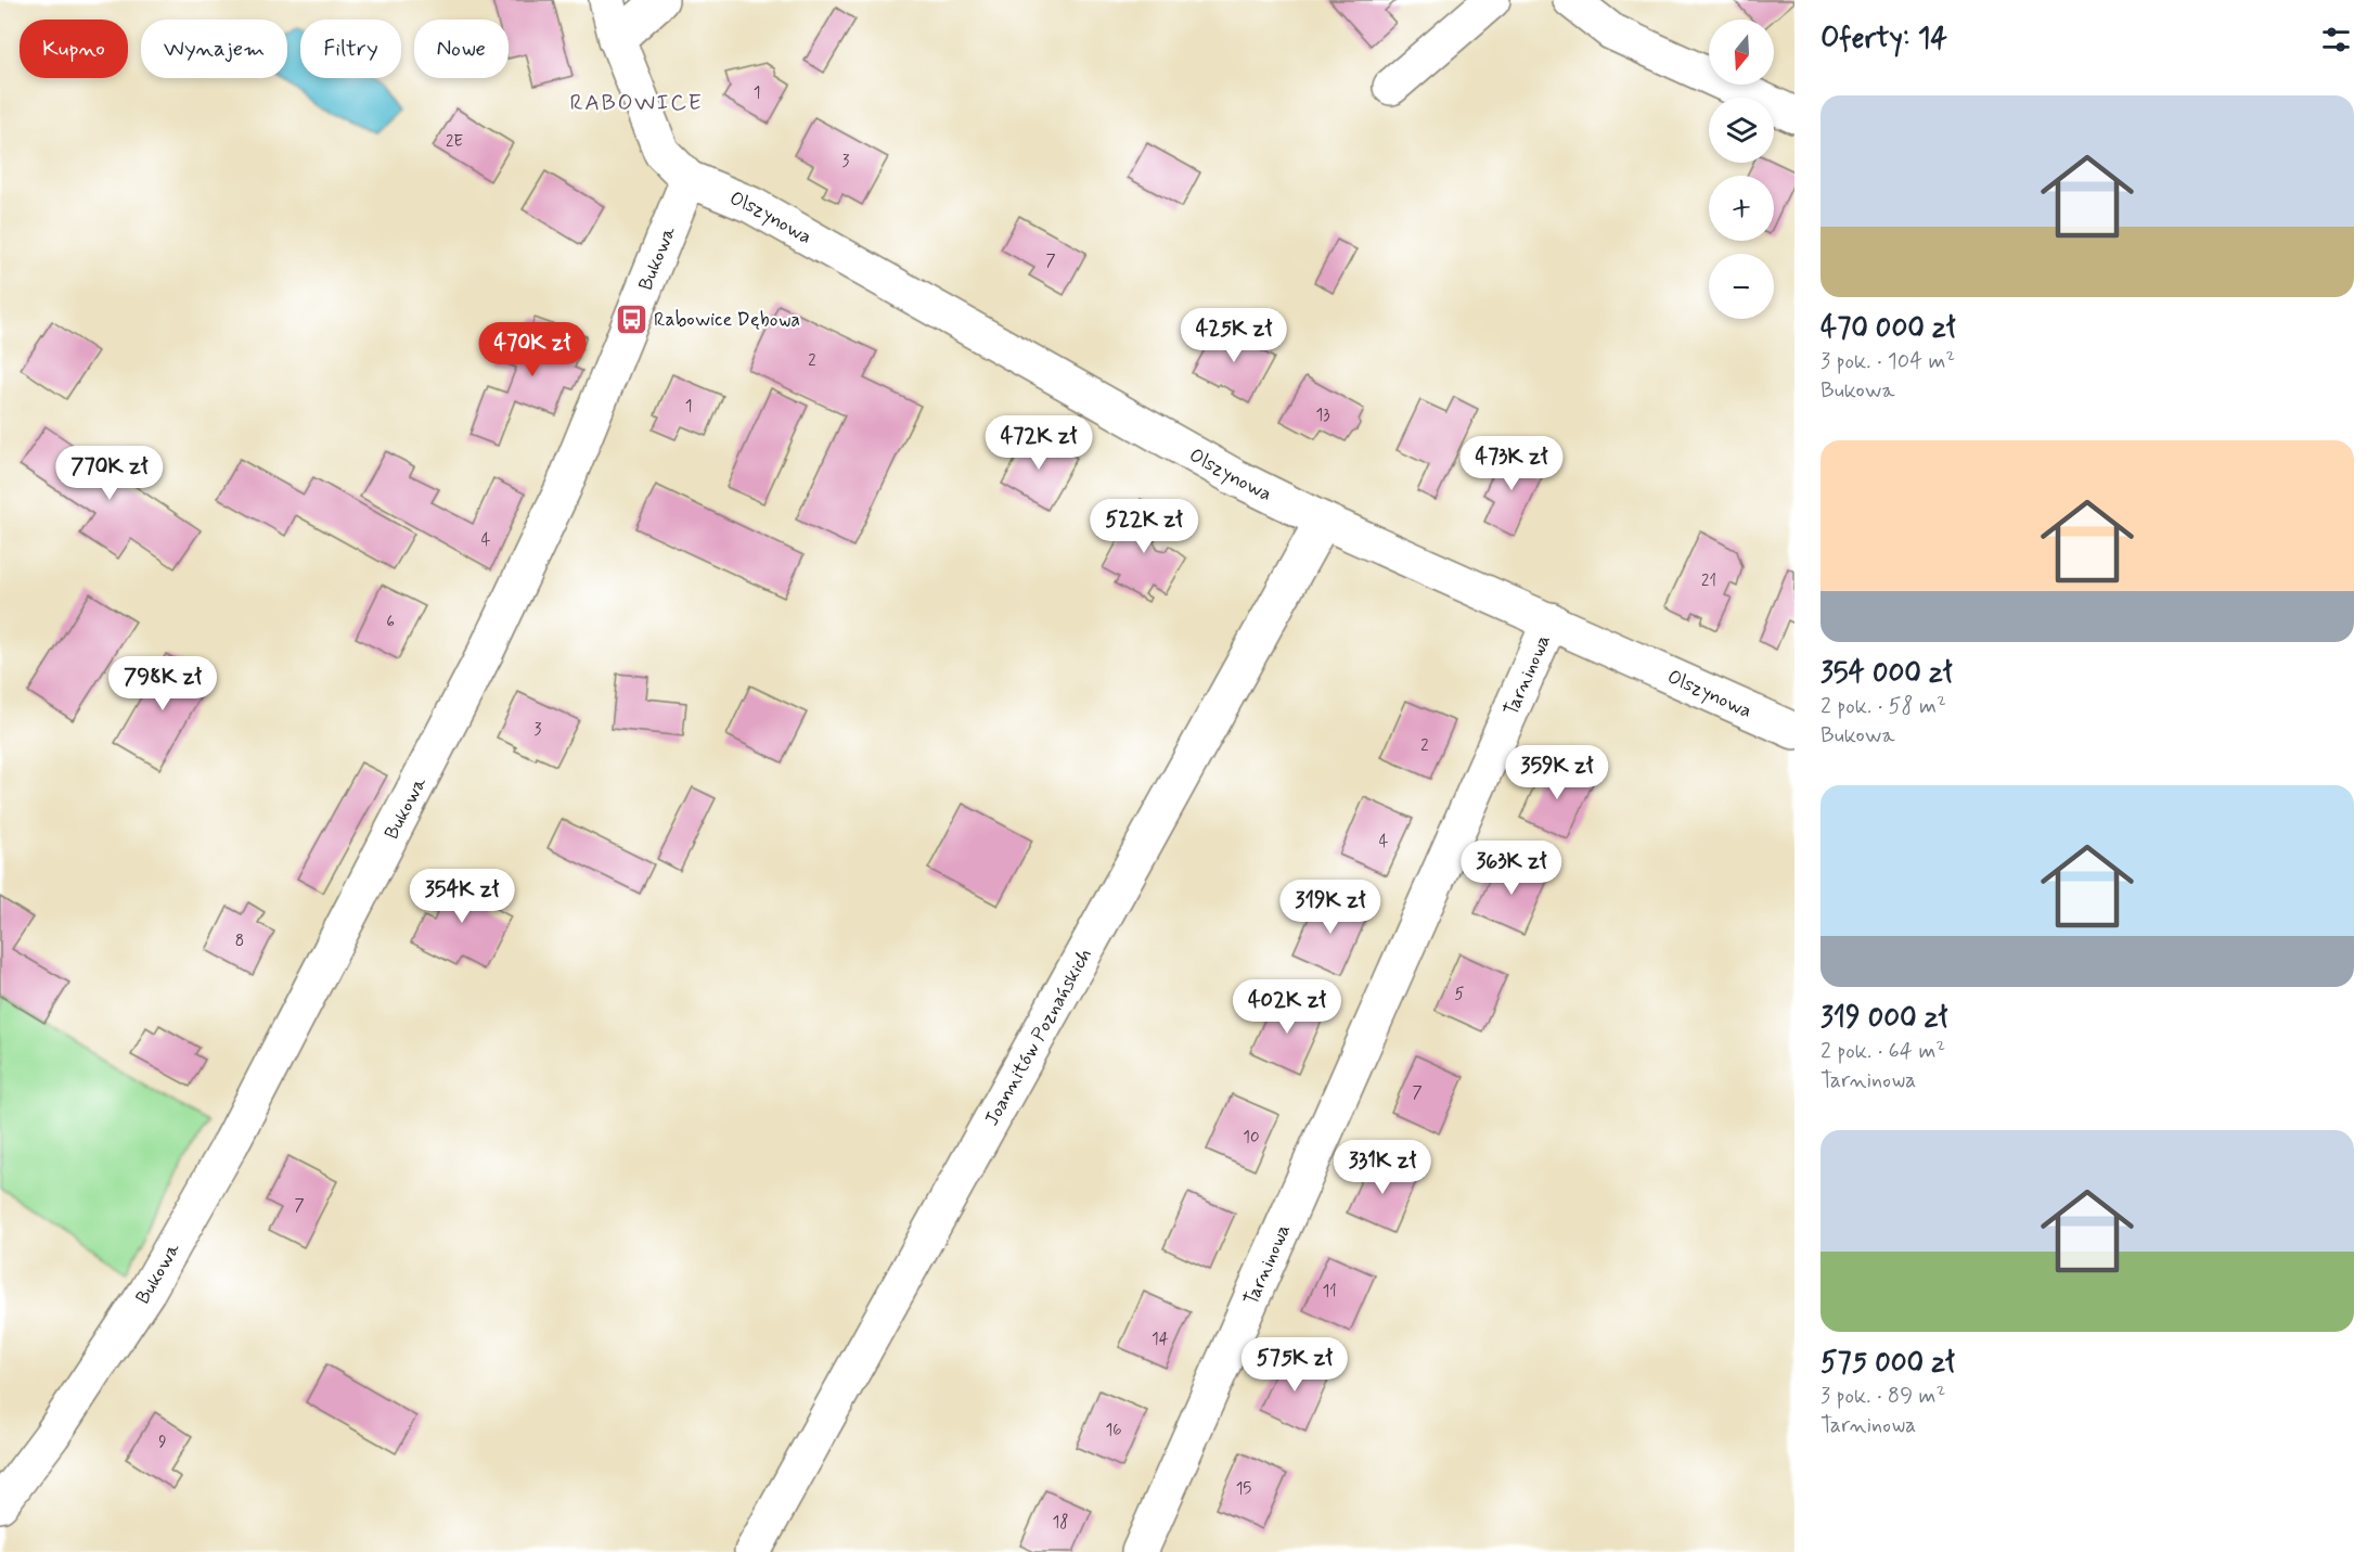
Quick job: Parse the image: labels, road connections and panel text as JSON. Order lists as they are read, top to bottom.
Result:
{
  "streets": {
    "street": [
      "Olszynowa",
      "Bukowa",
      "Tarninowa",
      "Joannitów Poznańskich"
    ]
  },
  "crossings": [
    ["Olszynowa", "Bukowa"],
    ["Olszynowa", "Tarninowa"],
    ["Olszynowa", "Joannitów Poznańskich"]
  ],
  "districts": ["RABOWICE"],
  "places": {
    "bus stop": ["Rabowice Dębowa"]
  },
  "house_numbers": [
    "1",
    "2E",
    "3",
    "7",
    "2",
    "1",
    "13",
    "4",
    "21",
    "6",
    "3",
    "2",
    "4",
    "8",
    "5",
    "7",
    "10",
    "7",
    "11",
    "14",
    "16",
    "9",
    "15",
    "18"
  ],
  "north": "bottom",
  "page": {
    "heading": "Oferty: 14",
    "map_buttons": ["+", "−"],
    "chip": [
      "Kupno",
      "Wynajem",
      "Filtry",
      "Nowe"
    ],
    "list": [
      {
        "name": "470 000 zł",
        "note": "3 pok. · 104 m² · Bukowa"
      },
      {
        "name": "354 000 zł",
        "note": "2 pok. · 58 m² · Bukowa"
      },
      {
        "name": "319 000 zł",
        "note": "2 pok. · 64 m² · Tarninowa"
      },
      {
        "name": "575 000 zł",
        "note": "3 pok. · 89 m² · Tarninowa"
      }
    ],
    "price": [
      "425K zł",
      "470K zł",
      "472K zł",
      "473K zł",
      "770K zł",
      "522K zł",
      "798K zł",
      "359K zł",
      "363K zł",
      "354K zł",
      "319K zł",
      "402K zł",
      "331K zł",
      "575K zł"
    ]
  }
}
